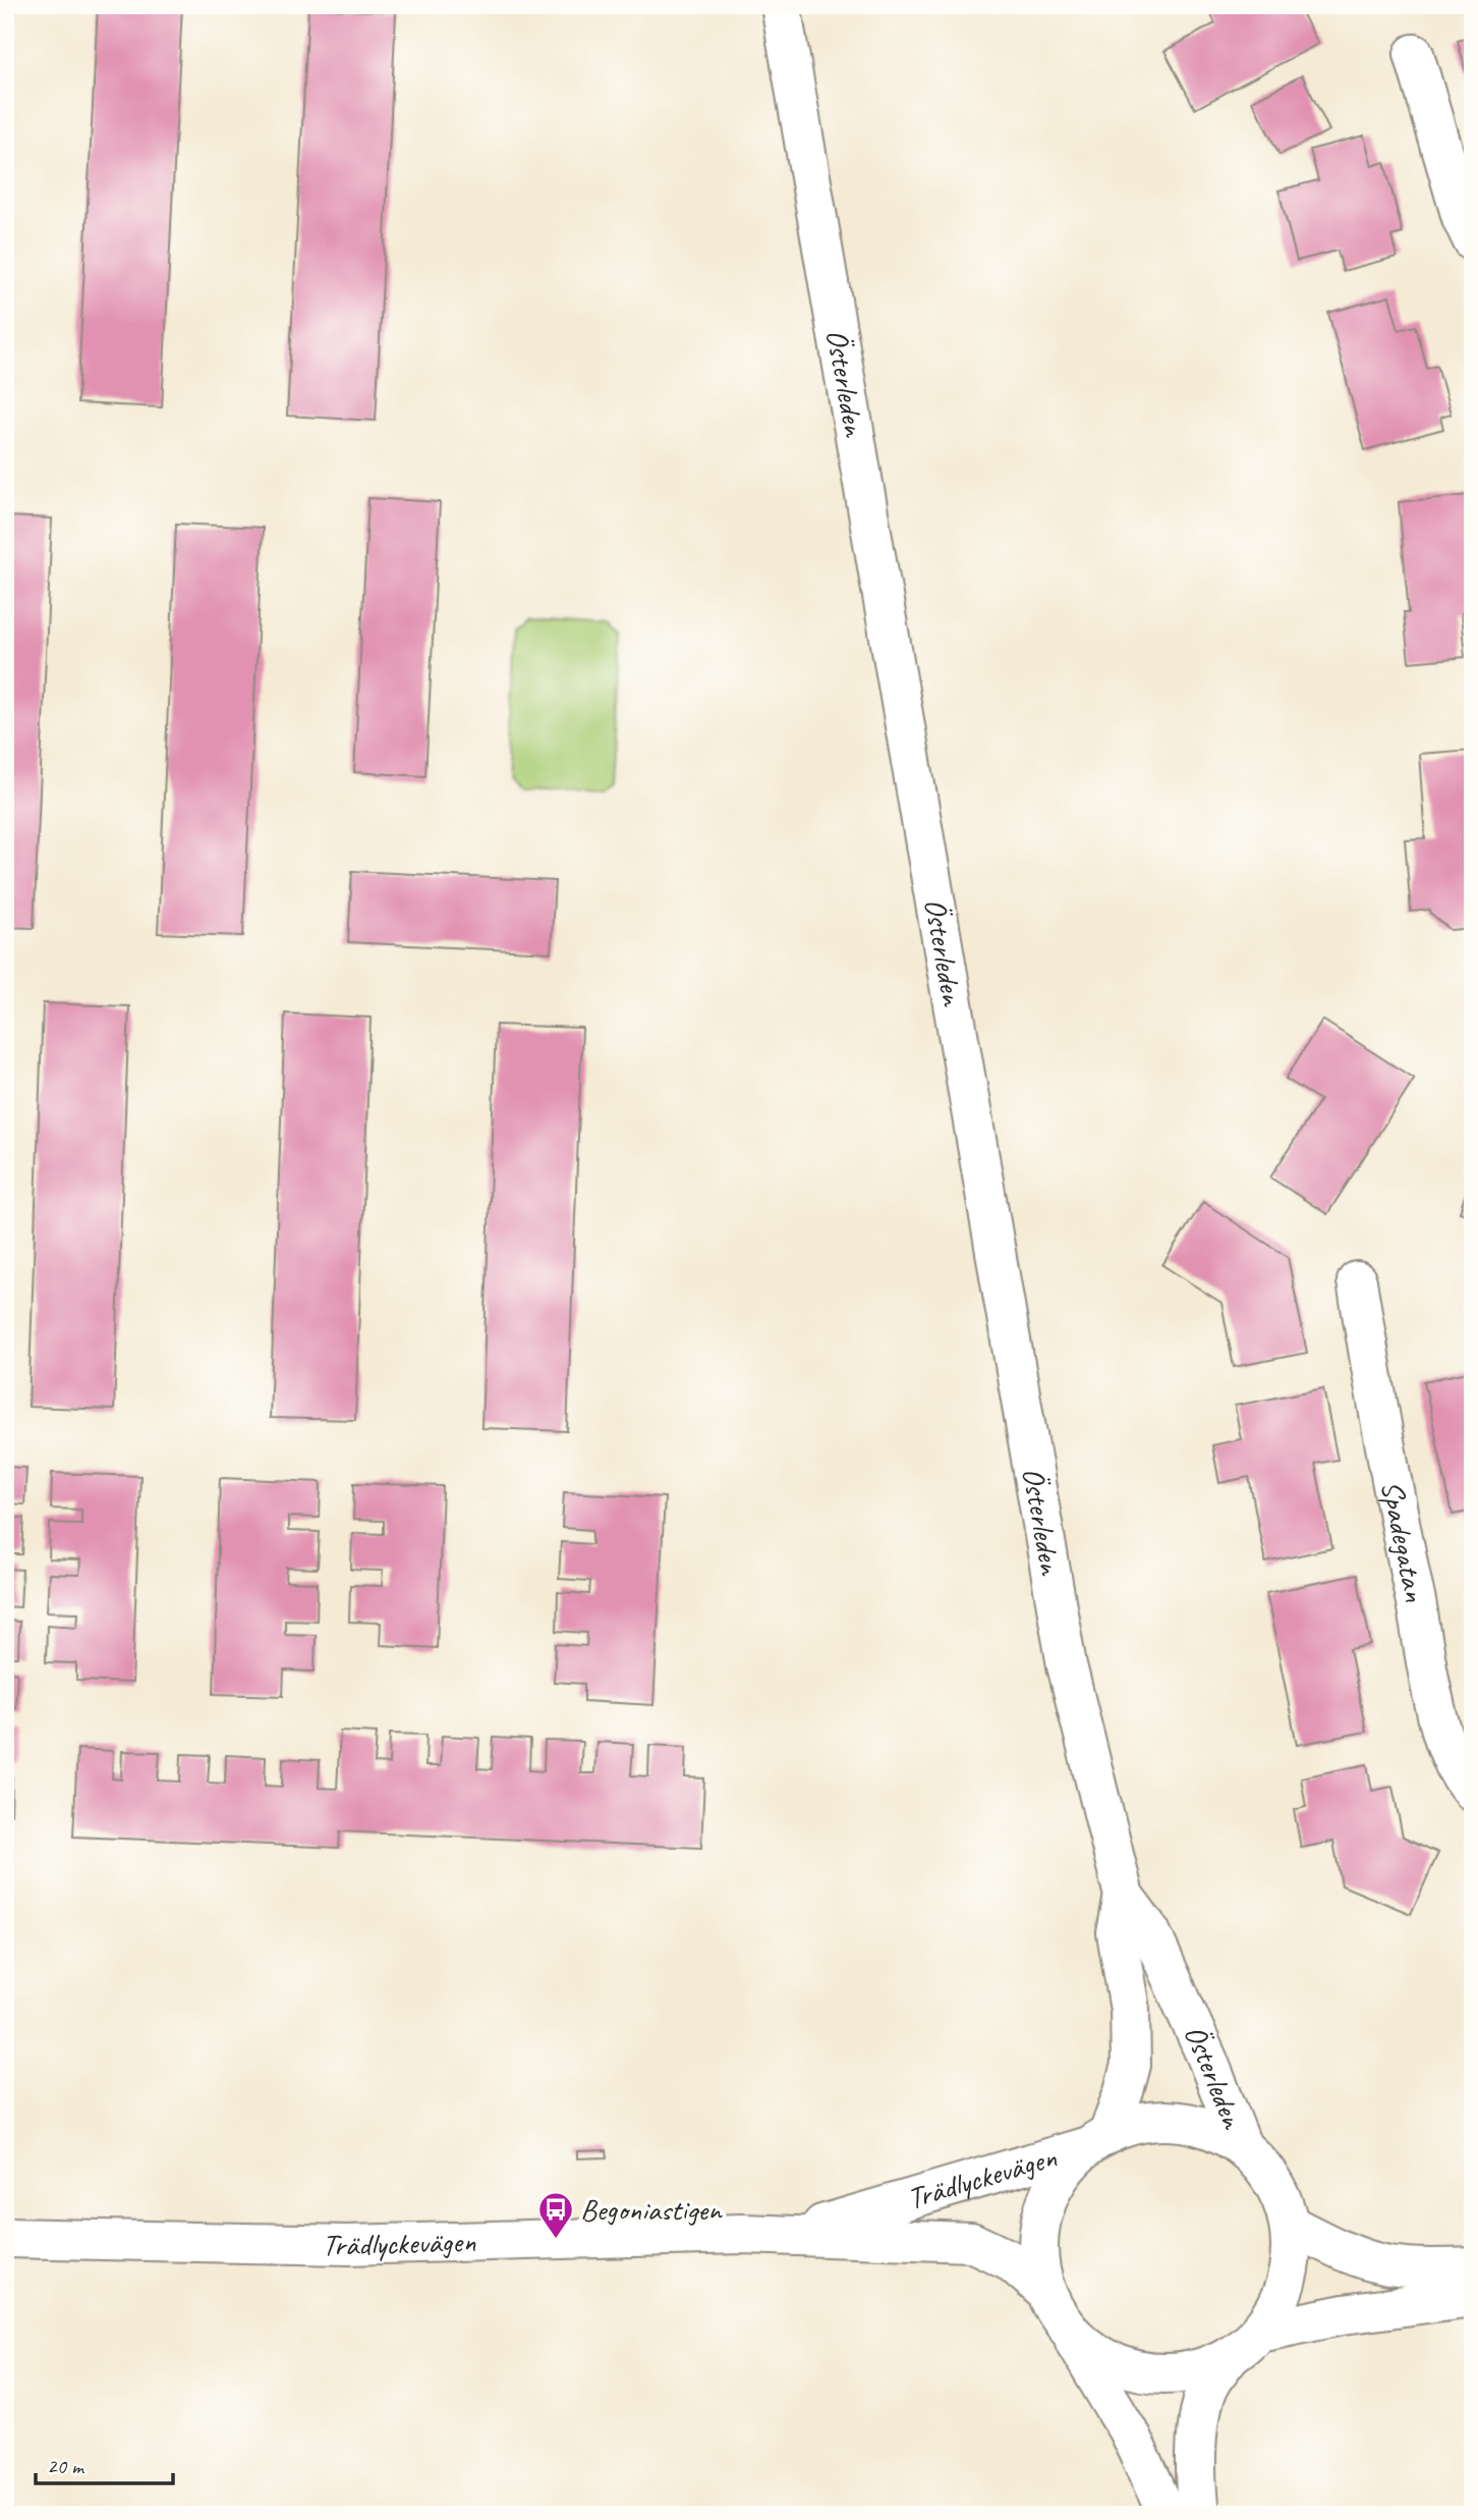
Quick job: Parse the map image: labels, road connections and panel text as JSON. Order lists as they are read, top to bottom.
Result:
{
  "streets": {
    "main road": ["Österleden", "Spadegatan", "Trädlyckevägen"]
  },
  "crossings": [
    ["Österleden", "Trädlyckevägen"]
  ],
  "places": {
    "bus stop": ["Begoniastigen"]
  },
  "scale_bar": "20 m"
}
